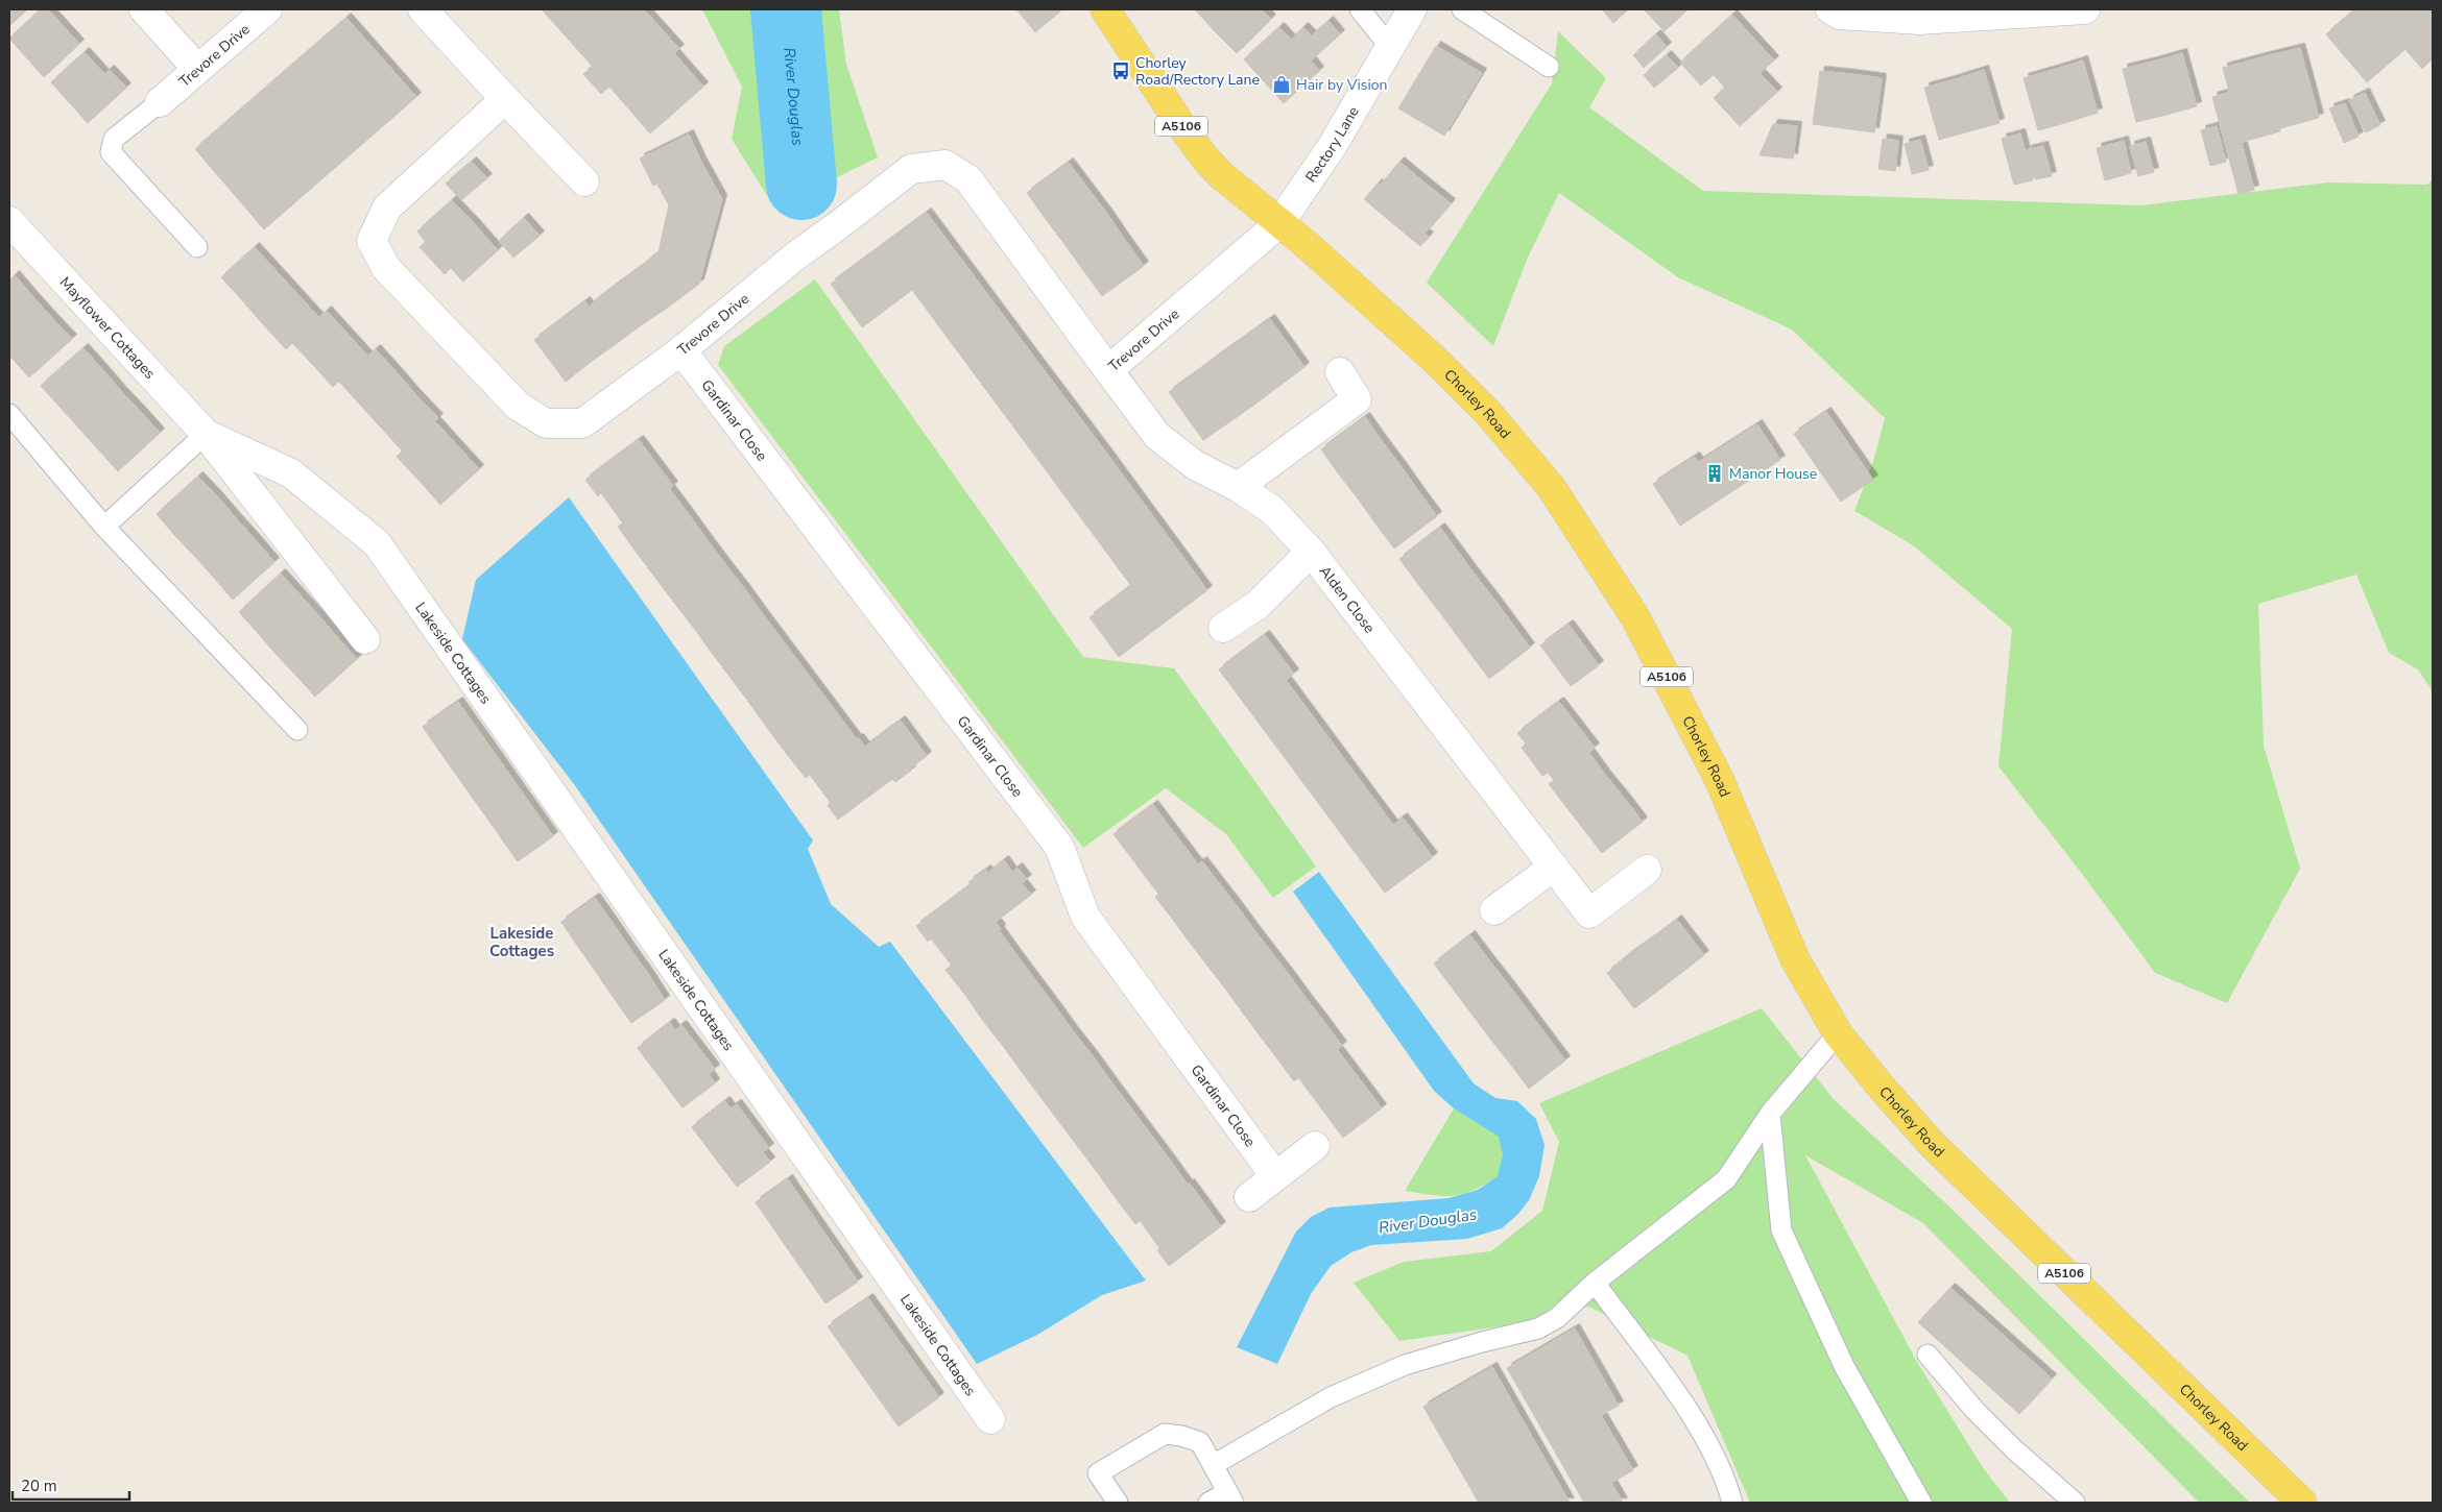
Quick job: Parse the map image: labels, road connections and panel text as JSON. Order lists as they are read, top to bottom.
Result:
{
  "streets": {
    "main road": ["A5106", "Chorley Road"],
    "street": [
      "Trevore Drive",
      "Rectory Lane",
      "Mayflower Cottages",
      "Gardinar Close",
      "Alden Close",
      "Lakeside Cottages"
    ]
  },
  "crossings": [
    ["Trevore Drive", "Rectory Lane"],
    ["Trevore Drive", "Chorley Road"],
    ["Trevore Drive", "Gardinar Close"],
    ["Trevore Drive", "Alden Close"],
    ["Rectory Lane", "Chorley Road"],
    ["Mayflower Cottages", "Lakeside Cottages"]
  ],
  "districts": ["Lakeside Cottages"],
  "water": ["River Douglas"],
  "places": {
    "bus stop": ["Chorley Road/Rectory Lane"],
    "shop": ["Hair by Vision"],
    "building": ["Manor House"]
  },
  "scale_bar": "20 m"
}
